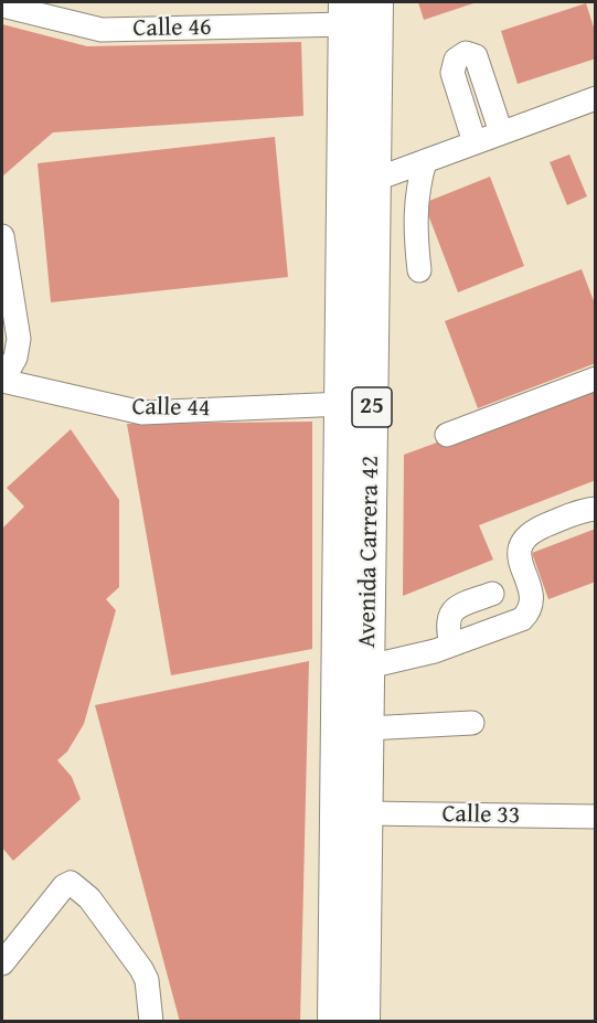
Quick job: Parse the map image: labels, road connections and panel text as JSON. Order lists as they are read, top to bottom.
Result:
{
  "streets": {
    "highway": ["25", "Avenida Carrera 42"],
    "street": ["Calle 46", "Calle 44", "Calle 33"]
  },
  "crossings": [
    ["Calle 46", "Avenida Carrera 42"],
    ["Calle 44", "Avenida Carrera 42"],
    ["Avenida Carrera 42", "Calle 33"]
  ]
}
